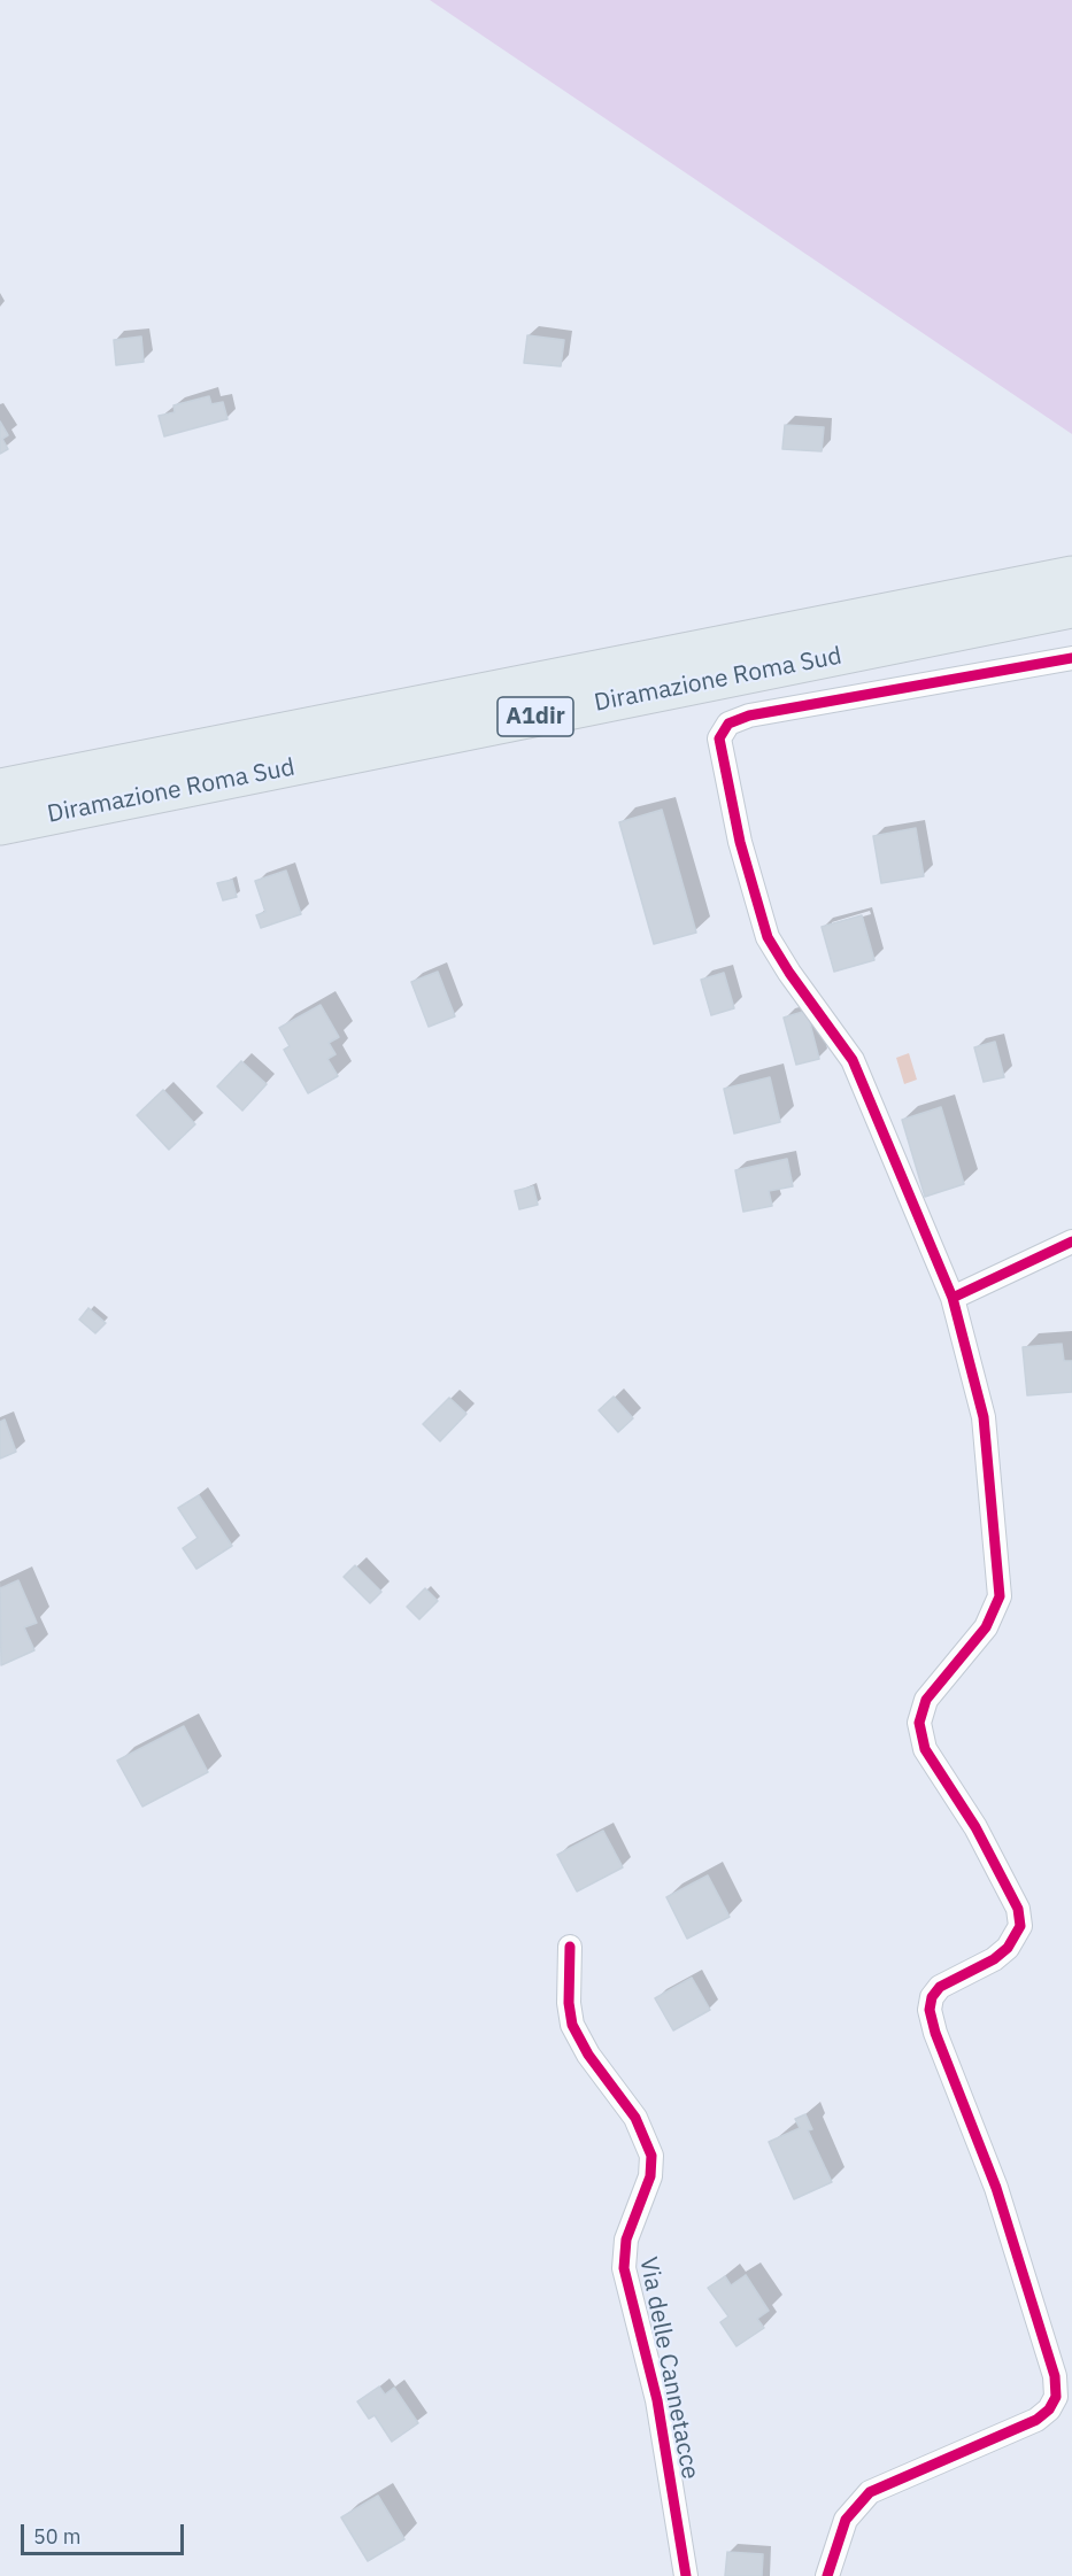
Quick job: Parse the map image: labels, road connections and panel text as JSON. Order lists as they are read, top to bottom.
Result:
{
  "streets": {
    "highway": ["Diramazione Roma Sud", "A1dir"],
    "street": ["Via delle Cannetacce"]
  },
  "scale_bar": "50 m"
}
